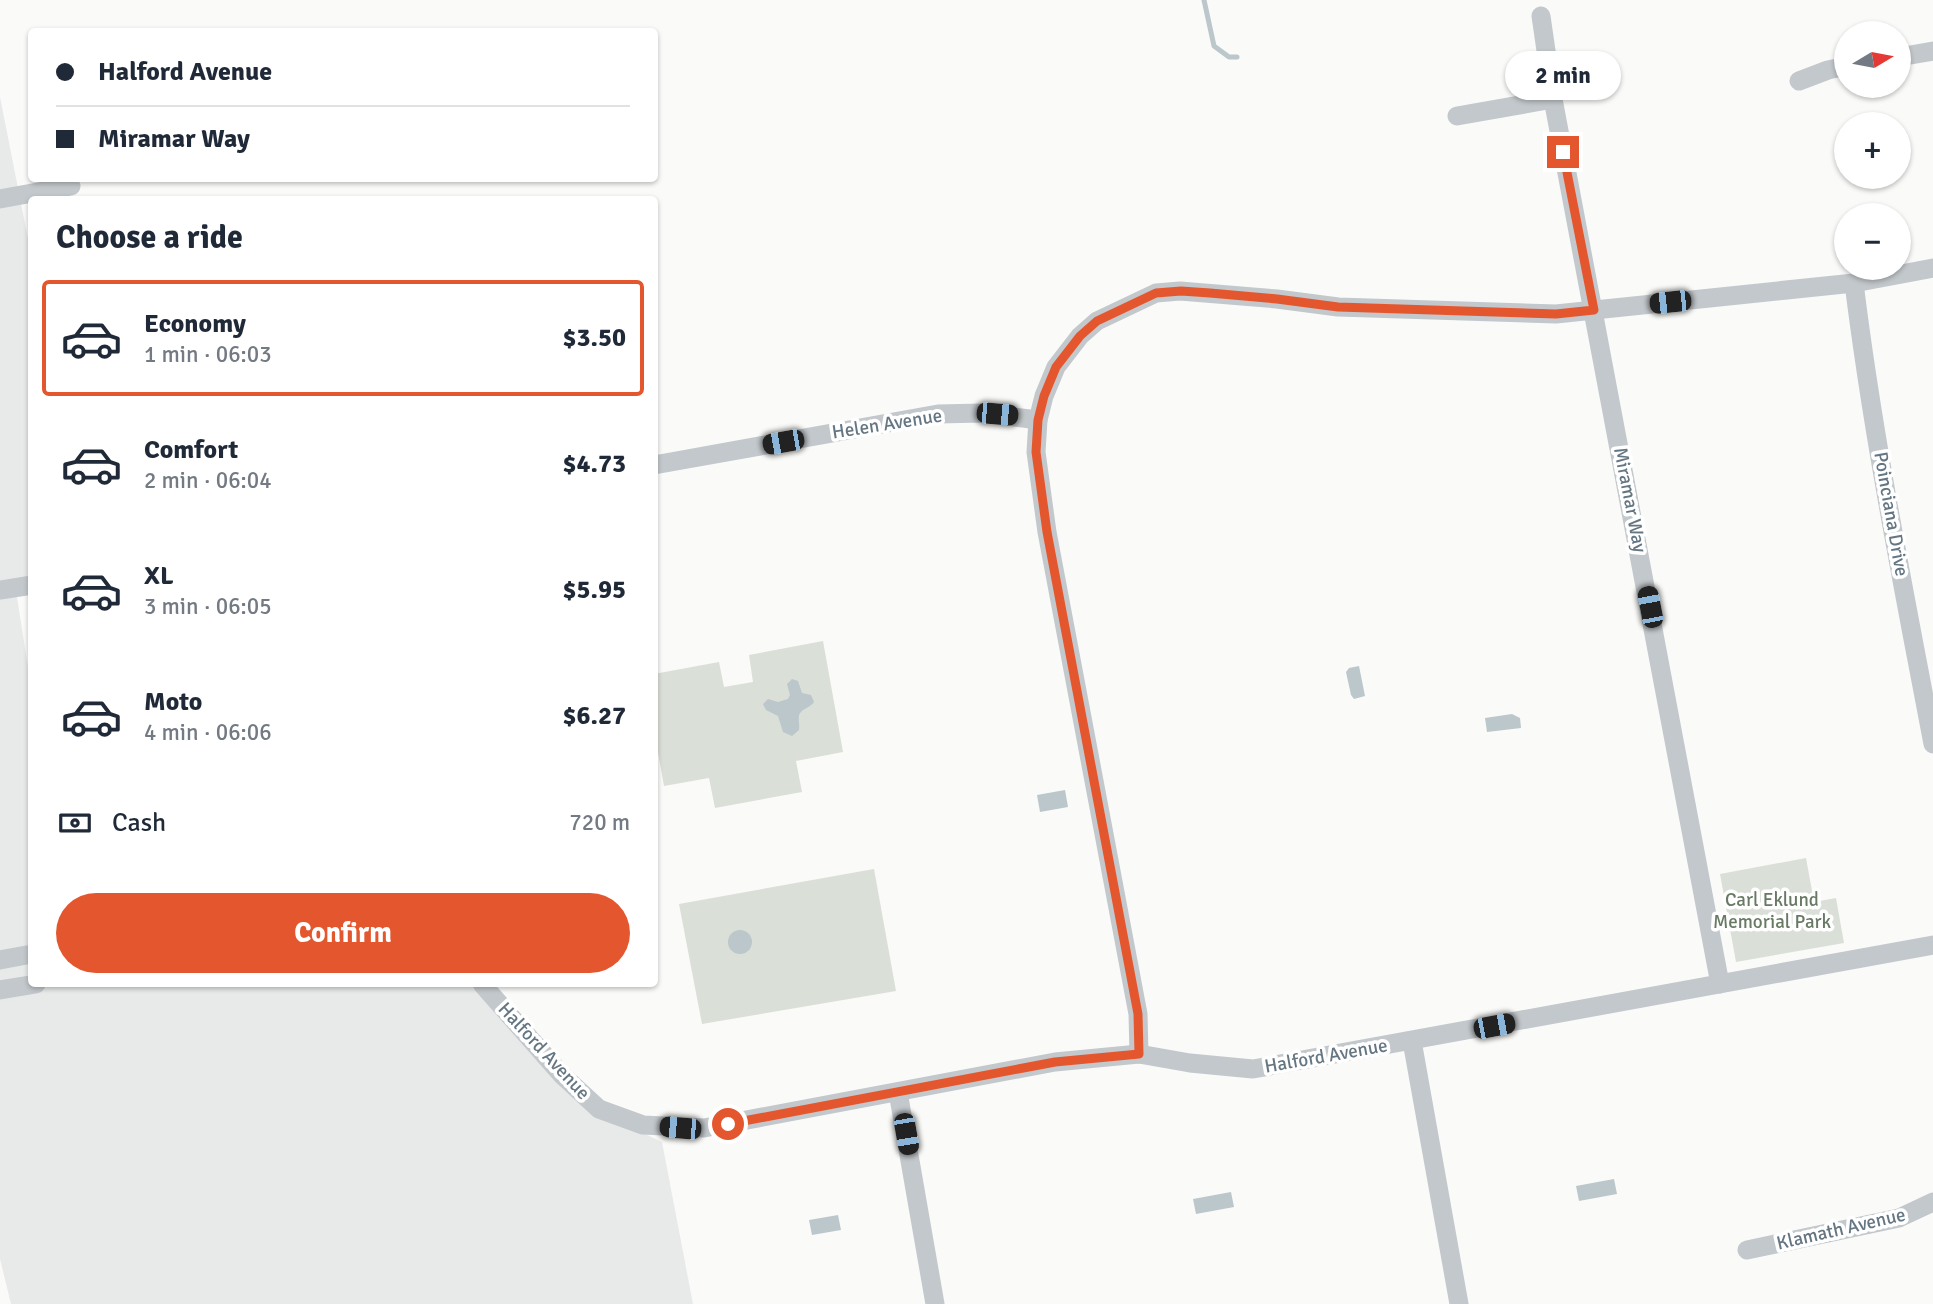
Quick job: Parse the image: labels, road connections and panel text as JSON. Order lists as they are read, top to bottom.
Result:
{
  "streets": {
    "street": [
      "Helen Avenue",
      "Miramar Way",
      "Poinciana Drive",
      "Halford Avenue",
      "Klamath Avenue"
    ]
  },
  "crossings": [
    ["Miramar Way", "Halford Avenue"]
  ],
  "parks": ["Carl Eklund Memorial Park"],
  "north": "right",
  "page": {
    "map_buttons": ["+", "−"],
    "banner": ["Halford Avenue", "Miramar Way"],
    "bubble": "2 min",
    "heading": "Choose a ride",
    "list": [
      {
        "name": "Economy",
        "note": "1 min · 06:03",
        "value": "$3.50"
      },
      {
        "name": "Comfort",
        "note": "2 min · 06:04",
        "value": "$4.73"
      },
      {
        "name": "XL",
        "note": "3 min · 06:05",
        "value": "$5.95"
      },
      {
        "name": "Moto",
        "note": "4 min · 06:06",
        "value": "$6.27"
      }
    ],
    "pay": ["Cash", "720 m"],
    "buttons": "Confirm"
  }
}
